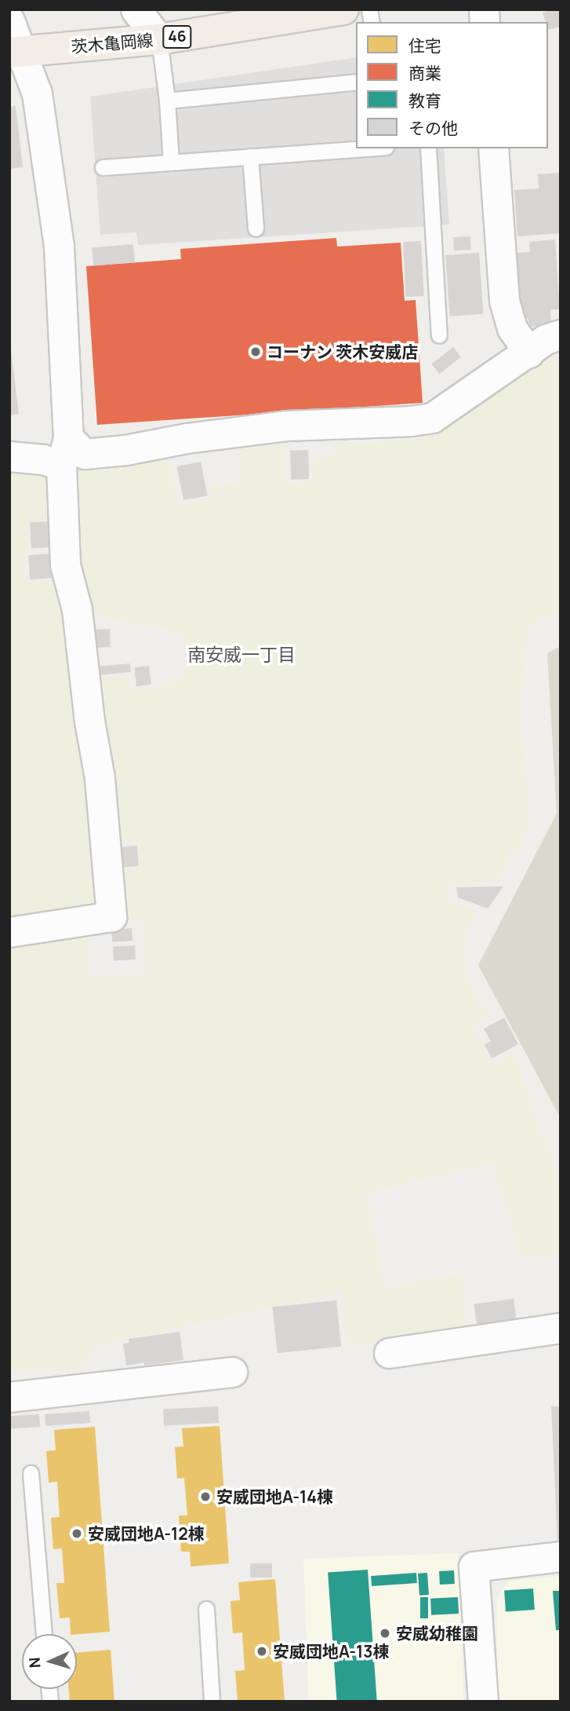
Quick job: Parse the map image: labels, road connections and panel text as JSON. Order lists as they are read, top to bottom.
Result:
{
  "streets": {
    "main road": ["46", "茨木亀岡線"]
  },
  "districts": ["南安威一丁目"],
  "places": [
    "コーナン 茨木安威店",
    "安威団地A-14棟",
    "安威団地A-12棟",
    "安威幼稚園",
    "安威団地A-13棟"
  ],
  "legend": [
    "住宅",
    "商業",
    "教育",
    "その他"
  ],
  "north": "left"
}
